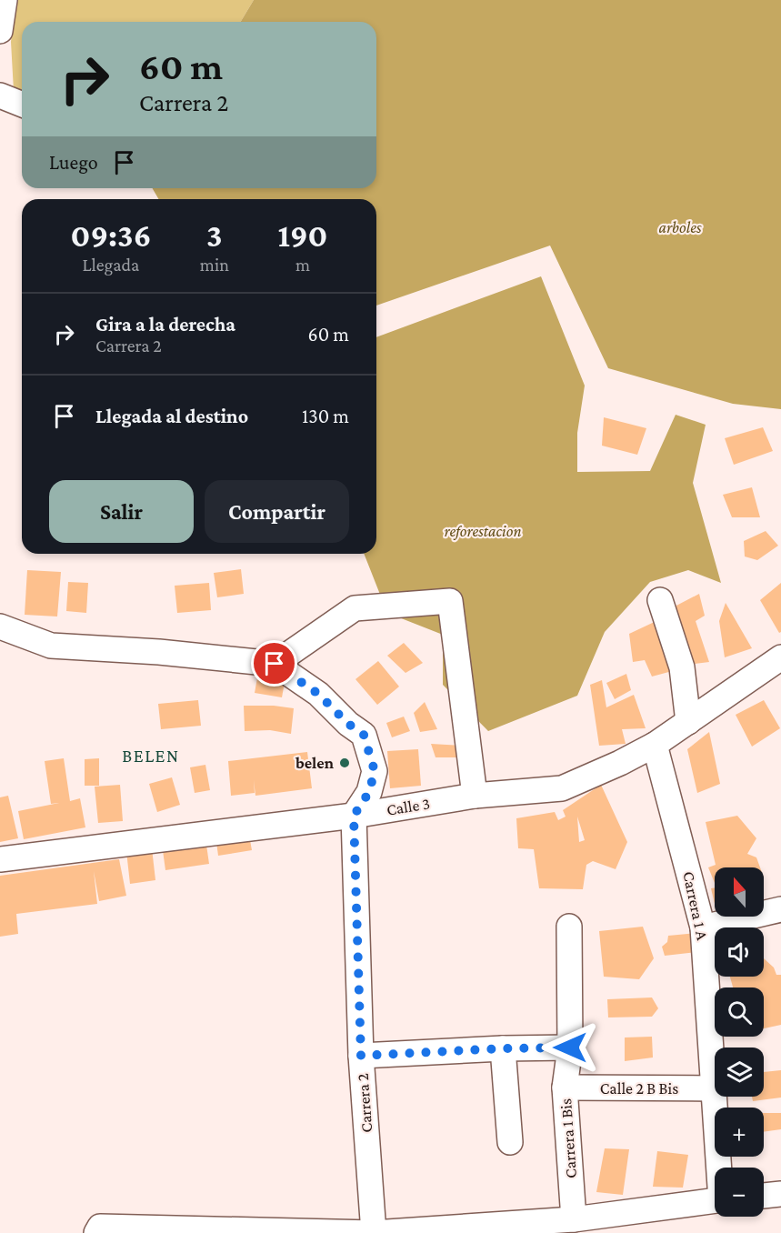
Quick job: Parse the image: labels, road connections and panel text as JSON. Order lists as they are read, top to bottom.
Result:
{
  "streets": {
    "street": [
      "Calle 3",
      "Carrera 1 A",
      "Calle 2 B Bis",
      "Carrera 2",
      "Carrera 1 Bis"
    ]
  },
  "crossings": [
    ["Calle 3", "Carrera 1 A"],
    ["Calle 3", "Carrera 2"],
    ["Carrera 1 A", "Calle 2 B Bis"],
    ["Calle 2 B Bis", "Carrera 1 Bis"]
  ],
  "districts": ["BELEN"],
  "parks": ["arboles", "reforestacion"],
  "places": ["belen"],
  "north": "top",
  "page": {
    "turn": ["60 m", "Carrera 2"],
    "then": "Luego",
    "eta": [
      "09:36",
      "Llegada",
      "3",
      "min",
      "190",
      "m"
    ],
    "list": [
      {
        "name": "Gira a la derecha",
        "note": "Carrera 2",
        "value": "60 m"
      },
      {
        "name": "Llegada al destino",
        "value": "130 m"
      }
    ],
    "buttons": ["Salir", "Compartir"],
    "map_buttons": ["+", "−"]
  }
}
